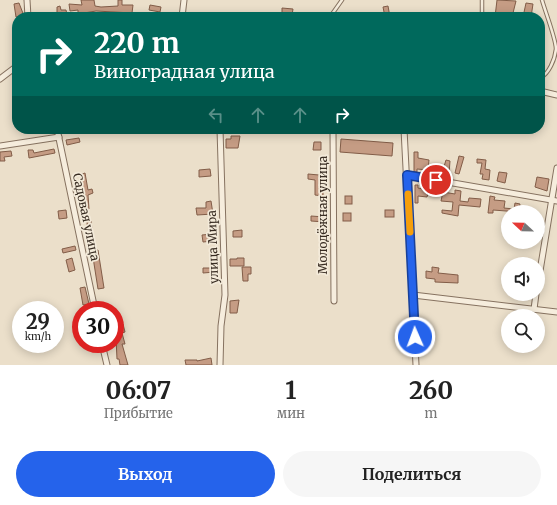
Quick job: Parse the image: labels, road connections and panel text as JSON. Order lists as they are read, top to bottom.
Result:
{
  "streets": {
    "street": ["Молодёжная улица", "Садовая улица", "улица Мира"]
  },
  "north": "left",
  "page": {
    "turn": ["220 m", "Виноградная улица"],
    "speed": "29 km/h",
    "limit": "30",
    "eta": [
      "06:07",
      "Прибытие",
      "1",
      "мин",
      "260",
      "m"
    ],
    "buttons": ["Выход", "Поделиться"]
  }
}
